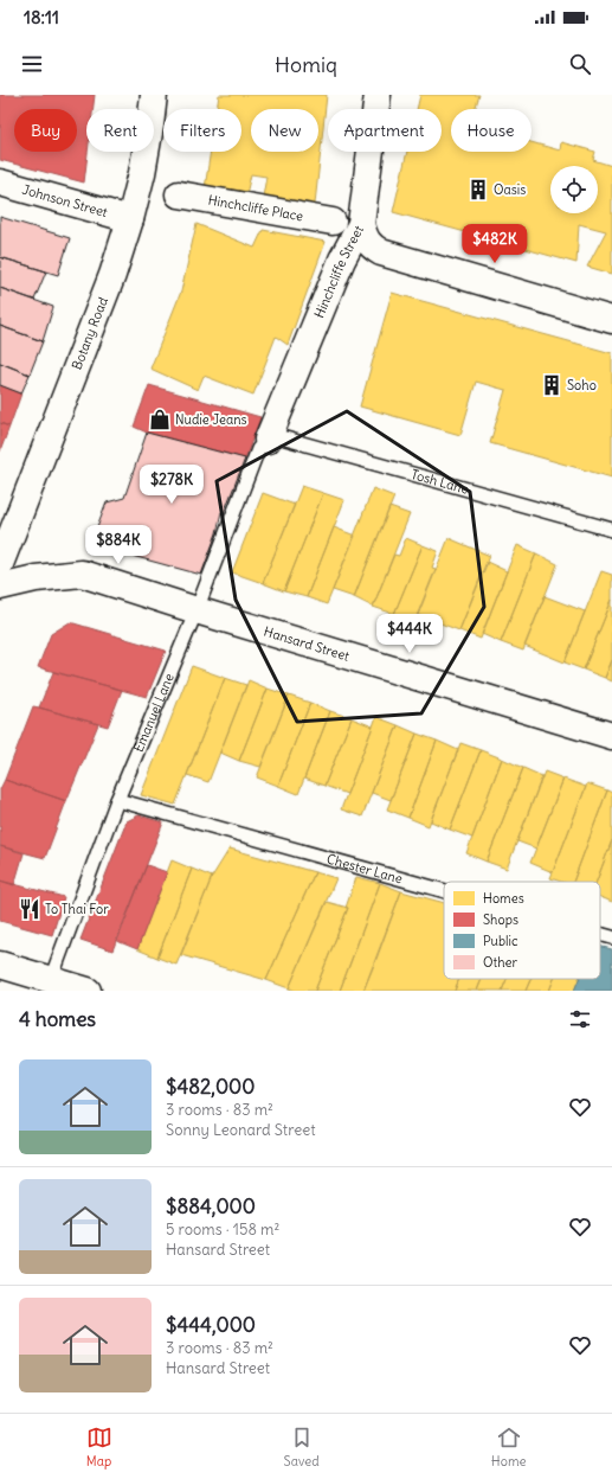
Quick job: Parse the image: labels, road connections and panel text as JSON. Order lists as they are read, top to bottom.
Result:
{
  "streets": {
    "street": [
      "Johnson Street",
      "Hinchcliffe Place",
      "Hinchcliffe Street",
      "Botany Road",
      "Hansard Street"
    ],
    "lane": ["Tosh Lane", "Emanuel Lane", "Chester Lane"]
  },
  "crossings": [
    ["Johnson Street", "Botany Road"],
    ["Hinchcliffe Street", "Tosh Lane"],
    ["Hinchcliffe Street", "Emanuel Lane"],
    ["Tosh Lane", "Emanuel Lane"],
    ["Hansard Street", "Emanuel Lane"],
    ["Emanuel Lane", "Chester Lane"]
  ],
  "places": {
    "building": ["Oasis", "Soho"],
    "shop": ["Nudie Jeans"],
    "restaurant": ["To Thai For"]
  },
  "legend": [
    "Homes",
    "Shops",
    "Public",
    "Other"
  ],
  "page": {
    "status": "18:11",
    "header": "Homiq",
    "chip": [
      "Buy",
      "Rent",
      "Filters",
      "New",
      "Apartment",
      "House"
    ],
    "price": [
      "$482K",
      "$278K",
      "$884K",
      "$444K"
    ],
    "heading": "4 homes",
    "list": [
      {
        "name": "$482,000",
        "note": "3 rooms · 83 m² · Sonny Leonard Street"
      },
      {
        "name": "$884,000",
        "note": "5 rooms · 158 m² · Hansard Street"
      },
      {
        "name": "$444,000",
        "note": "3 rooms · 83 m² · Hansard Street"
      }
    ],
    "tabs": ["Map", "Saved", "Home"]
  }
}
